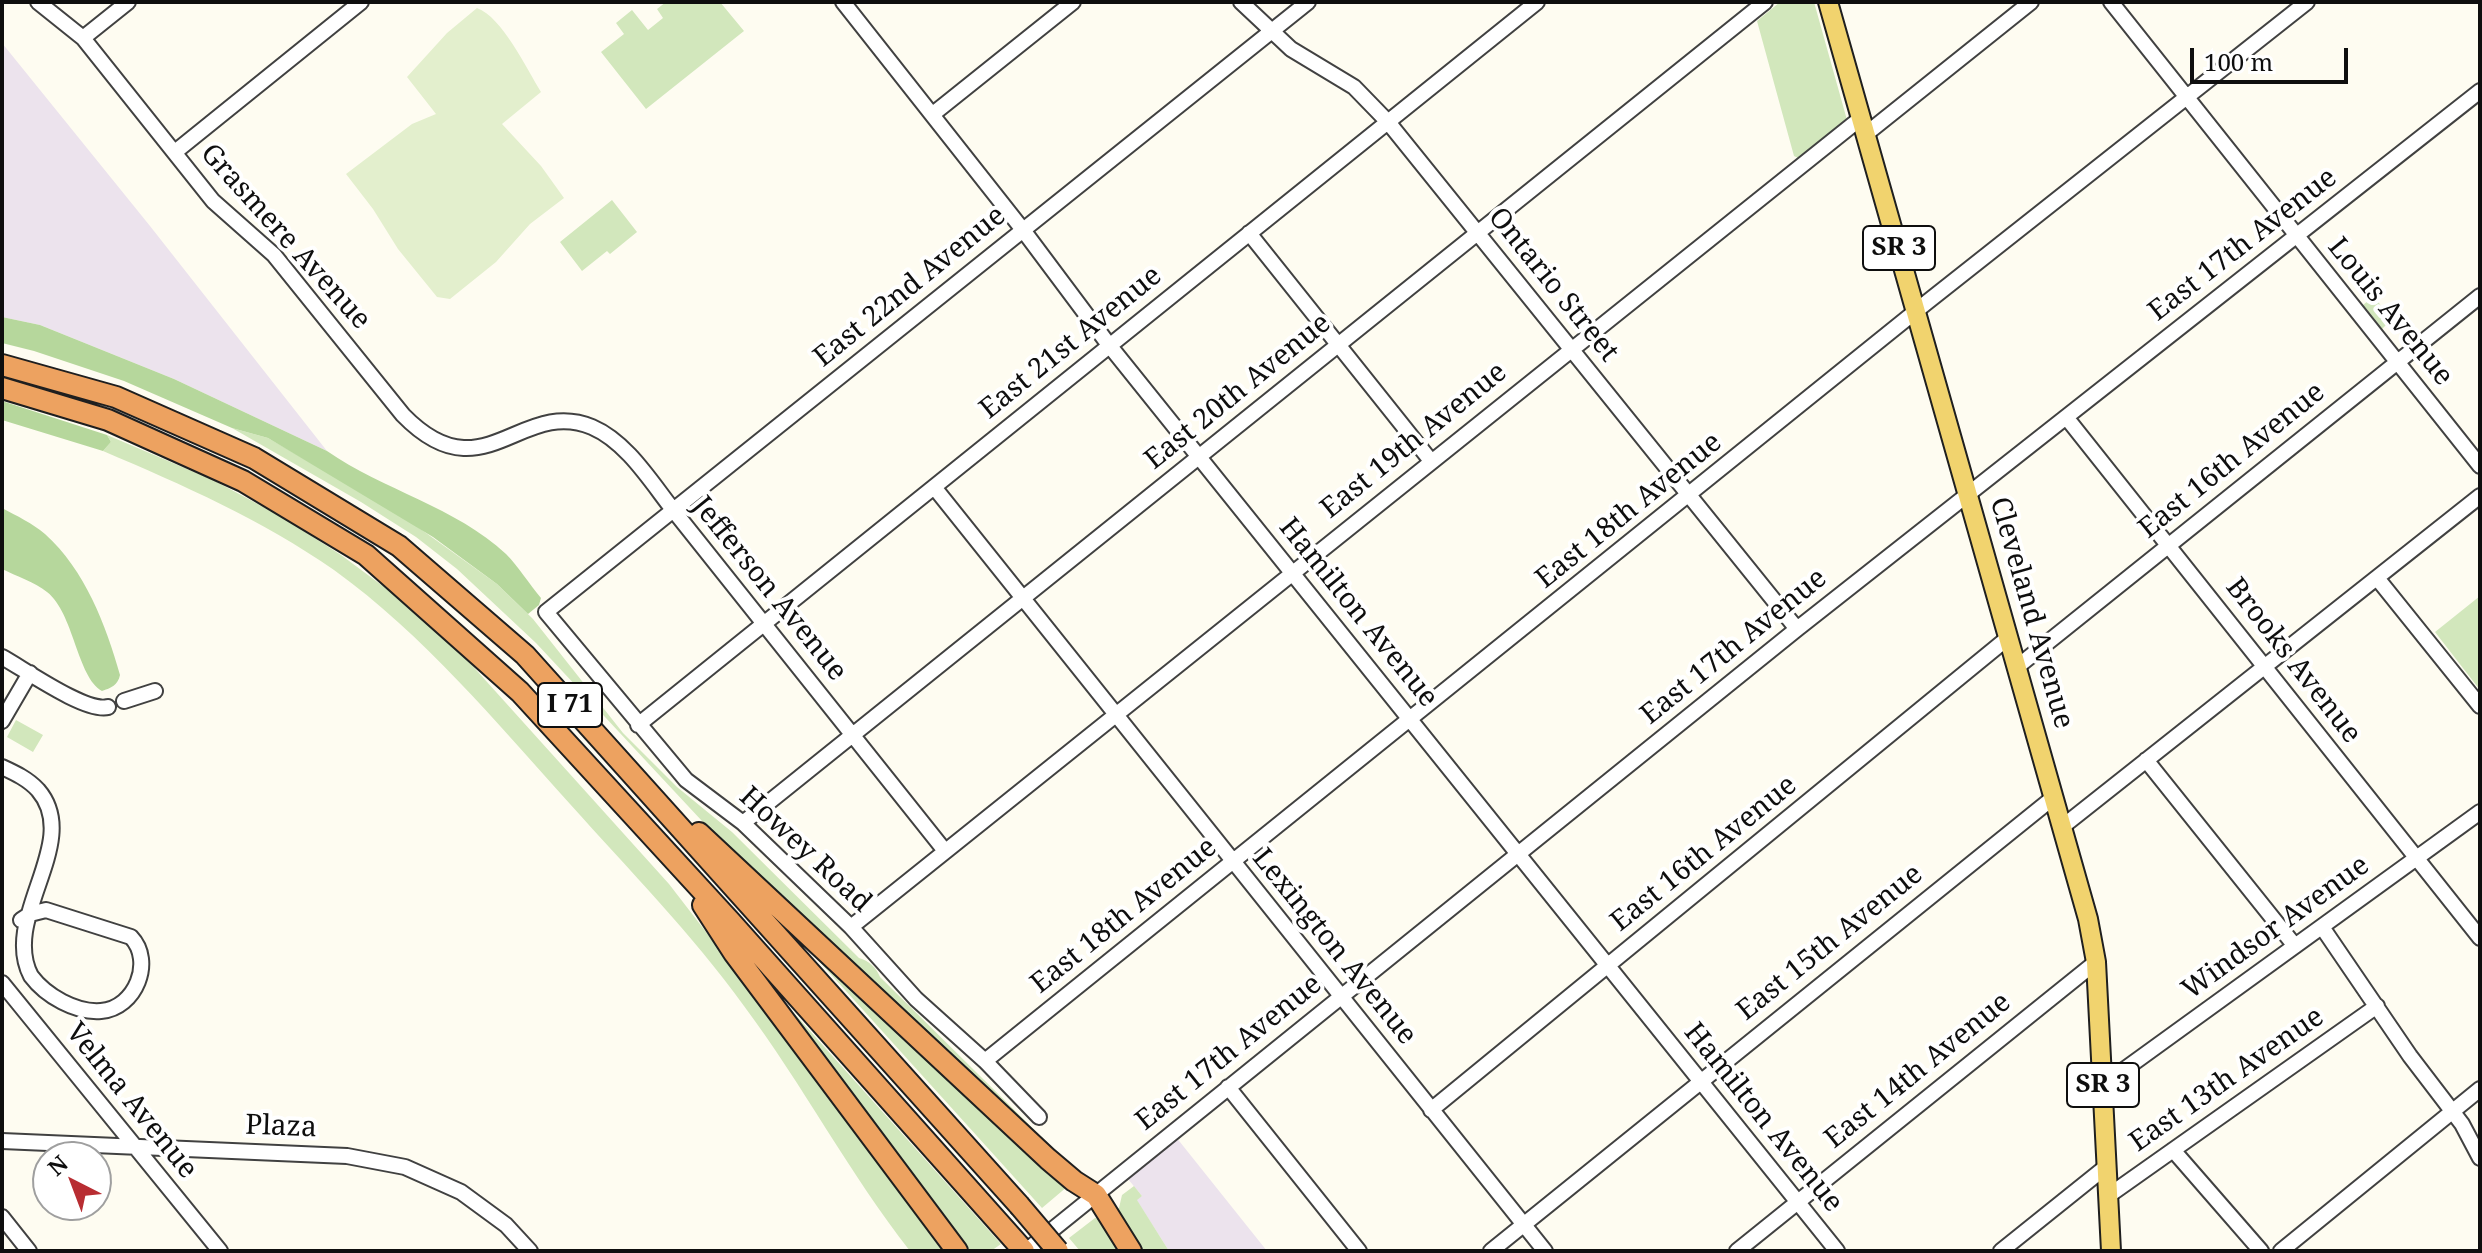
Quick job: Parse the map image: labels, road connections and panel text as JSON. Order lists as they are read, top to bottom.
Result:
{
  "streets": {
    "highway": ["I 71"],
    "main road": ["SR 3", "Cleveland Avenue"],
    "street": [
      "Grasmere Avenue",
      "East 17th Avenue",
      "Ontario Street",
      "East 22nd Avenue",
      "Louis Avenue",
      "East 21st Avenue",
      "East 20th Avenue",
      "East 19th Avenue",
      "East 16th Avenue",
      "East 18th Avenue",
      "Jefferson Avenue",
      "Hamilton Avenue",
      "Brooks Avenue",
      "Howey Road",
      "Windsor Avenue",
      "East 15th Avenue",
      "Lexington Avenue",
      "East 14th Avenue",
      "East 13th Avenue",
      "Velma Avenue",
      "Plaza"
    ]
  },
  "crossings": [
    ["Grasmere Avenue", "Jefferson Avenue"],
    ["East 17th Avenue", "Ontario Street"],
    ["East 17th Avenue", "Louis Avenue"],
    ["East 17th Avenue", "Hamilton Avenue"],
    ["East 17th Avenue", "Cleveland Avenue"],
    ["East 17th Avenue", "Brooks Avenue"],
    ["East 17th Avenue", "I 71"],
    ["East 17th Avenue", "Lexington Avenue"],
    ["Ontario Street", "East 22nd Avenue"],
    ["Ontario Street", "East 21st Avenue"],
    ["Ontario Street", "East 20th Avenue"],
    ["Ontario Street", "East 19th Avenue"],
    ["Ontario Street", "East 18th Avenue"],
    ["East 22nd Avenue", "Jefferson Avenue"],
    ["East 22nd Avenue", "Hamilton Avenue"],
    ["East 22nd Avenue", "Howey Road"],
    ["Louis Avenue", "East 16th Avenue"],
    ["Louis Avenue", "East 18th Avenue"],
    ["East 21st Avenue", "Jefferson Avenue"],
    ["East 21st Avenue", "Hamilton Avenue"],
    ["East 21st Avenue", "Howey Road"],
    ["East 21st Avenue", "Lexington Avenue"],
    ["East 20th Avenue", "Jefferson Avenue"],
    ["East 20th Avenue", "Hamilton Avenue"],
    ["East 20th Avenue", "Howey Road"],
    ["East 20th Avenue", "Lexington Avenue"],
    ["East 19th Avenue", "Jefferson Avenue"],
    ["East 19th Avenue", "Hamilton Avenue"],
    ["East 19th Avenue", "Cleveland Avenue"],
    ["East 19th Avenue", "Howey Road"],
    ["East 19th Avenue", "Lexington Avenue"],
    ["East 16th Avenue", "Hamilton Avenue"],
    ["East 16th Avenue", "Cleveland Avenue"],
    ["East 16th Avenue", "Brooks Avenue"],
    ["East 16th Avenue", "Lexington Avenue"],
    ["East 18th Avenue", "Hamilton Avenue"],
    ["East 18th Avenue", "Cleveland Avenue"],
    ["East 18th Avenue", "Howey Road"],
    ["East 18th Avenue", "Lexington Avenue"],
    ["Hamilton Avenue", "East 15th Avenue"],
    ["Hamilton Avenue", "East 14th Avenue"],
    ["Cleveland Avenue", "Windsor Avenue"],
    ["Cleveland Avenue", "East 15th Avenue"],
    ["Cleveland Avenue", "East 14th Avenue"],
    ["Cleveland Avenue", "East 13th Avenue"],
    ["Brooks Avenue", "Windsor Avenue"],
    ["East 15th Avenue", "Lexington Avenue"],
    ["Velma Avenue", "Plaza"]
  ],
  "scale_bar": "100 m",
  "north": "top left"
}
